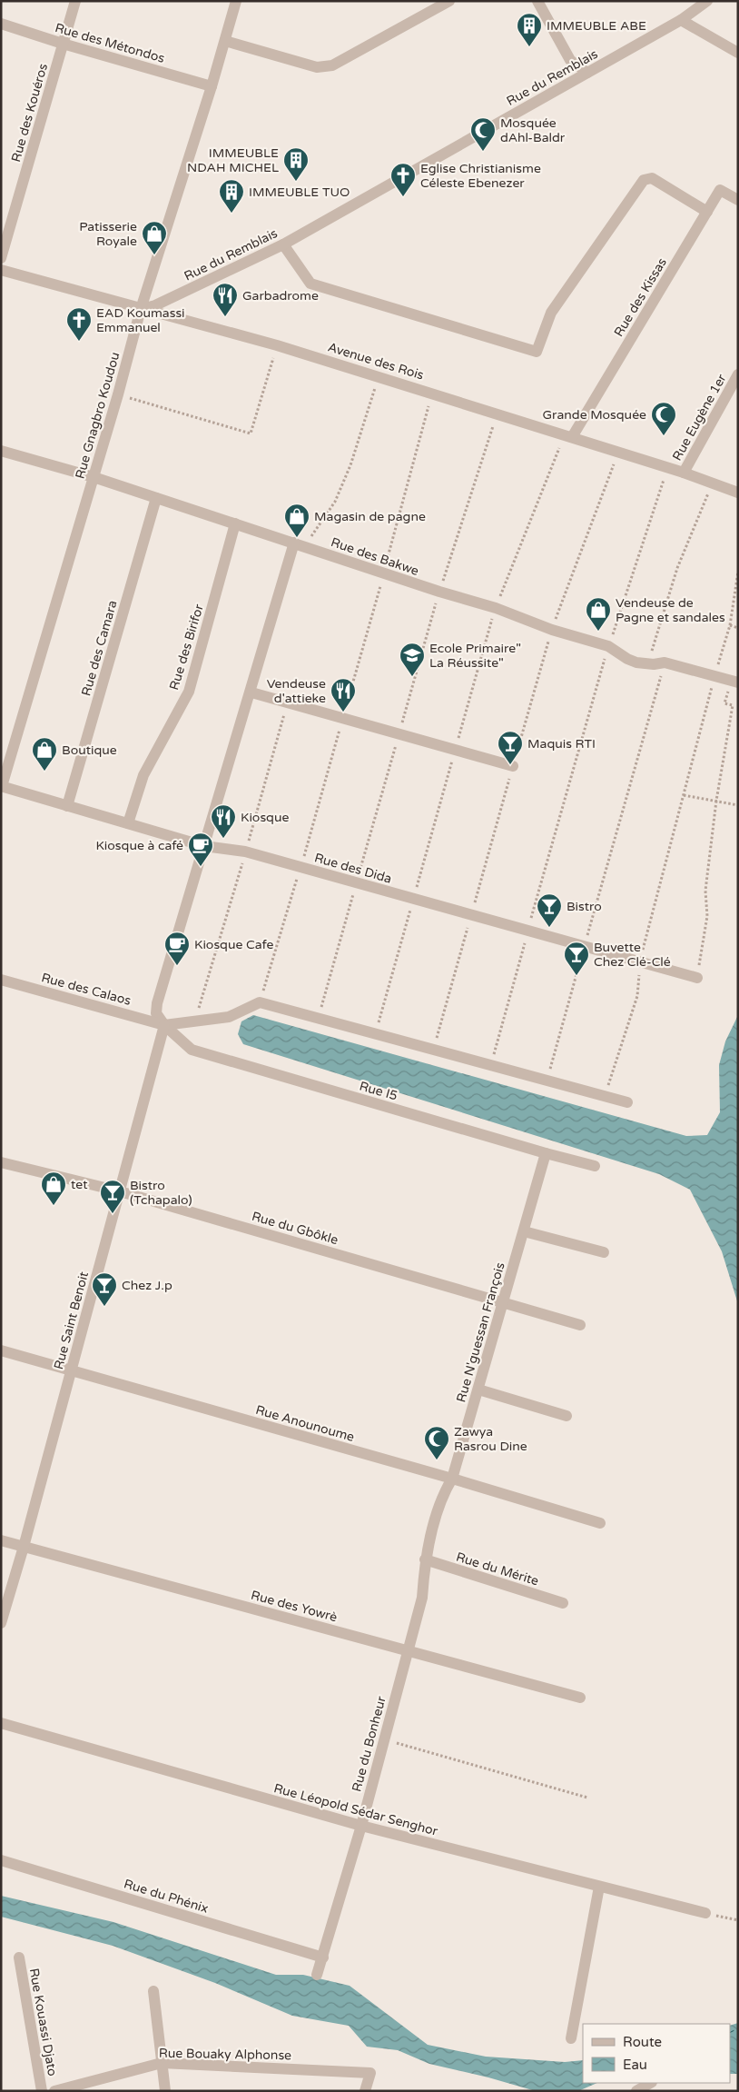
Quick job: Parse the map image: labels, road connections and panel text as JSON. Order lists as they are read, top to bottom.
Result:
{
  "streets": {
    "street": [
      "Rue des Métondos",
      "Rue du Remblais",
      "Rue des Kouéros",
      "Rue des Kissas",
      "Avenue des Rois",
      "Rue Gnagbro Koudou",
      "Rue Eugène 1er",
      "Rue des Bakwe",
      "Rue des Birifor",
      "Rue des Camara",
      "Rue des Dida",
      "Rue des Calaos",
      "Rue I5",
      "Rue du Gbôkle",
      "Rue Saint Benoit",
      "Rue N'guessan François",
      "Rue Anounoume",
      "Rue du Mérite",
      "Rue des Yowrè",
      "Rue du Bonheur",
      "Rue Léopold Sédar Senghor",
      "Rue du Phénix",
      "Rue Kouassi Djato",
      "Rue Bouaky Alphonse"
    ]
  },
  "crossings": [
    ["Rue des Métondos", "Rue des Kouéros"],
    ["Rue des Métondos", "Rue Gnagbro Koudou"],
    ["Rue du Remblais", "Avenue des Rois"],
    ["Rue du Remblais", "Rue Gnagbro Koudou"],
    ["Rue des Kissas", "Avenue des Rois"],
    ["Avenue des Rois", "Rue Gnagbro Koudou"],
    ["Avenue des Rois", "Rue Eugène 1er"],
    ["Rue Gnagbro Koudou", "Rue des Bakwe"],
    ["Rue Gnagbro Koudou", "Rue des Dida"],
    ["Rue des Bakwe", "Rue des Birifor"],
    ["Rue des Bakwe", "Rue des Camara"],
    ["Rue des Birifor", "Rue des Dida"],
    ["Rue des Camara", "Rue des Dida"],
    ["Rue des Calaos", "Rue I5"],
    ["Rue des Calaos", "Rue Saint Benoit"],
    ["Rue I5", "Rue Saint Benoit"],
    ["Rue I5", "Rue N'guessan François"],
    ["Rue du Gbôkle", "Rue Saint Benoit"],
    ["Rue du Gbôkle", "Rue N'guessan François"],
    ["Rue Saint Benoit", "Rue Anounoume"],
    ["Rue Saint Benoit", "Rue des Yowrè"],
    ["Rue N'guessan François", "Rue Anounoume"],
    ["Rue N'guessan François", "Rue du Mérite"],
    ["Rue N'guessan François", "Rue des Yowrè"],
    ["Rue N'guessan François", "Rue du Bonheur"],
    ["Rue des Yowrè", "Rue du Bonheur"],
    ["Rue du Bonheur", "Rue Léopold Sédar Senghor"],
    ["Rue du Bonheur", "Rue du Phénix"]
  ],
  "places": {
    "building": ["IMMEUBLE ABE", "IMMEUBLE NDAH MICHEL", "IMMEUBLE TUO"],
    "mosque": ["Mosquée dAhl-Baldr", "Grande Mosquée", "Zawya Rasrou Dine"],
    "church": ["Eglise Christianisme Céleste Ebenezer", "EAD Koumassi Emmanuel"],
    "shop": [
      "Patisserie Royale",
      "Magasin de pagne",
      "Vendeuse de Pagne et sandales",
      "Boutique",
      "tet"
    ],
    "restaurant": ["Garbadrome", "Vendeuse d'attieke", "Kiosque"],
    "school or university": ["Ecole Primaire\" La Réussite\""],
    "bar": [
      "Maquis RTI",
      "Bistro",
      "Buvette Chez Clé-Clé",
      "Bistro (Tchapalo)",
      "Chez J.p"
    ],
    "cafe": ["Kiosque à café", "Kiosque Cafe"]
  },
  "legend": ["Route", "Eau"]
}
